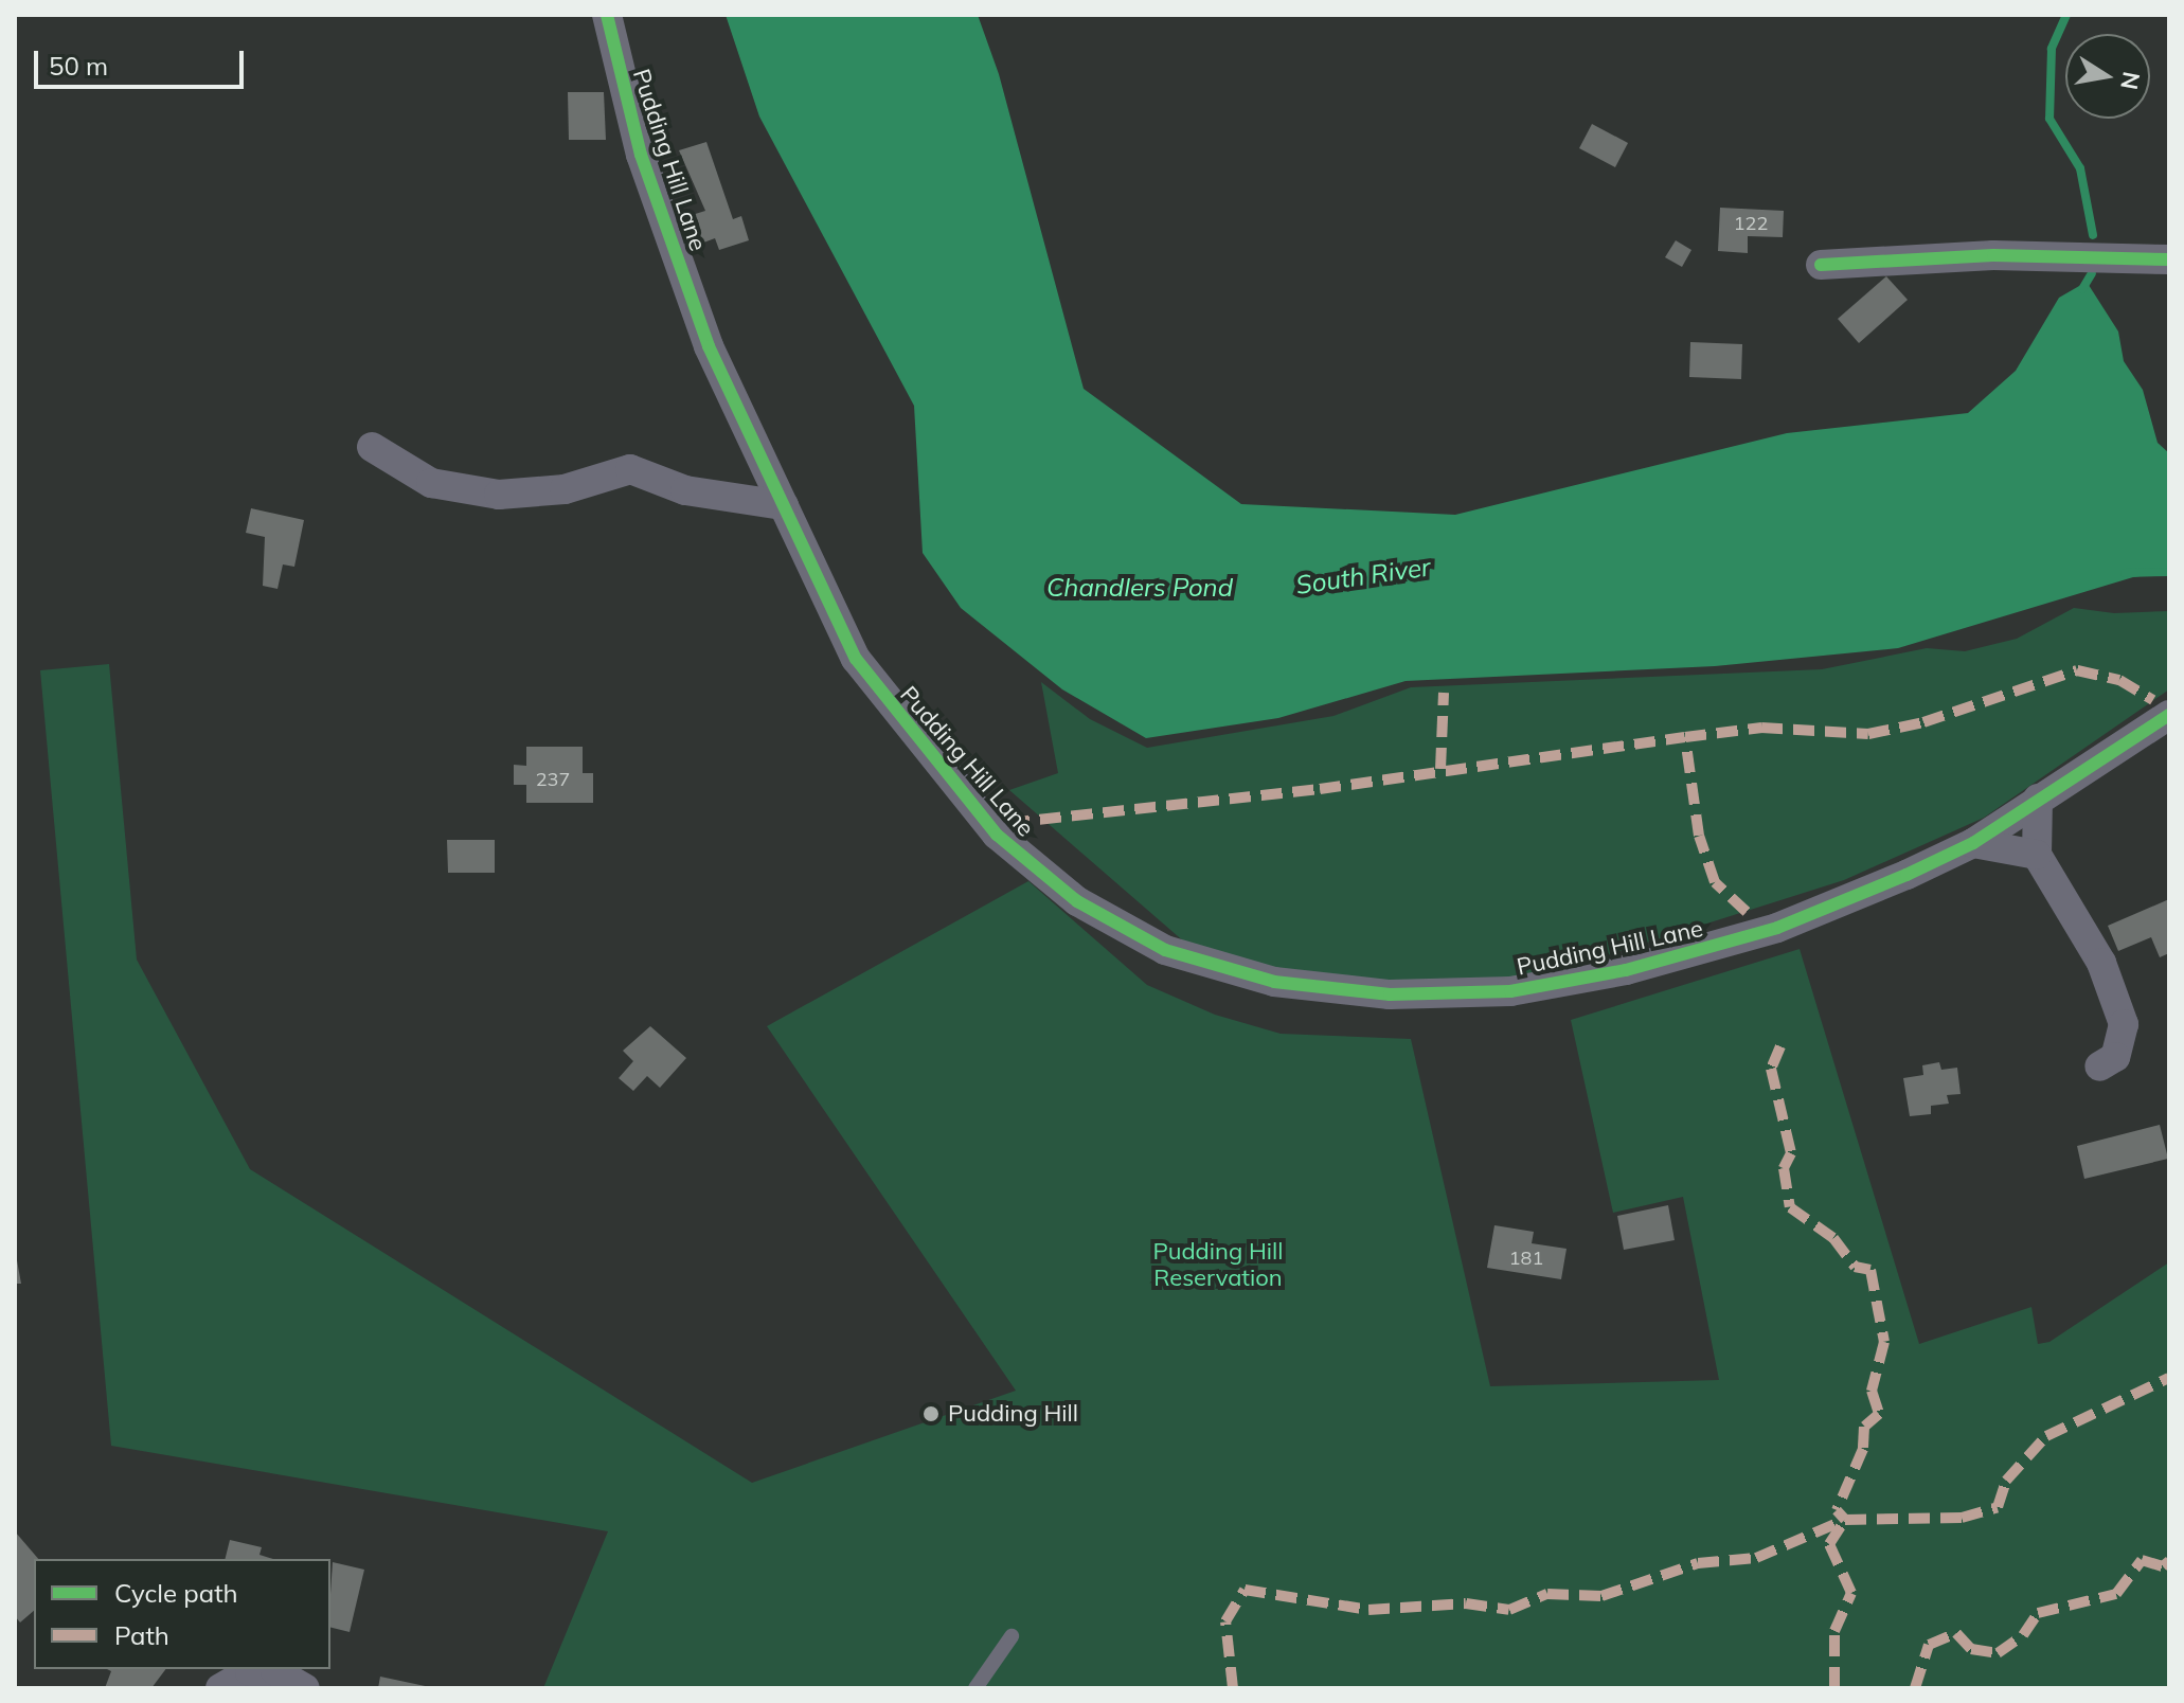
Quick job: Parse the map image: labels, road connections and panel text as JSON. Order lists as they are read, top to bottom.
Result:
{
  "streets": {
    "street": ["Pudding Hill Lane"]
  },
  "water": ["South River", "Chandlers Pond"],
  "parks": ["Pudding Hill Reservation"],
  "places": ["Pudding Hill"],
  "house_numbers": ["122", "237", "181"],
  "legend": ["Cycle path", "Path"],
  "scale_bar": "50 m",
  "north": "right"
}
